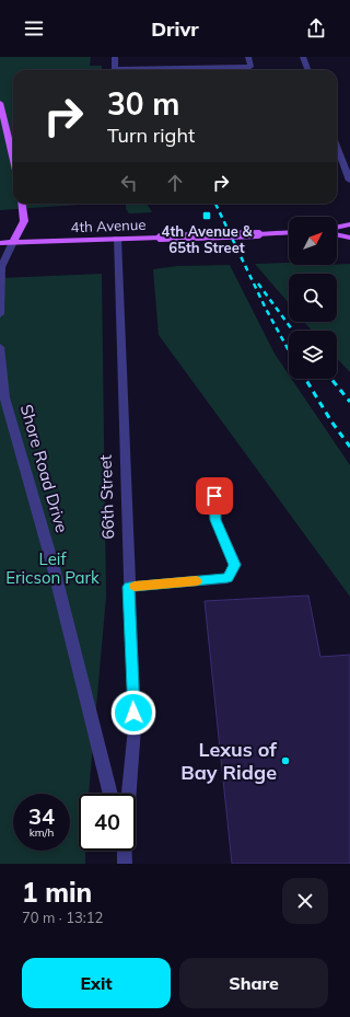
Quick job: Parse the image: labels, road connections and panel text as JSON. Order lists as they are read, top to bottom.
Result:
{
  "streets": {
    "main road": ["4th Avenue"],
    "street": ["Shore Road Drive", "66th Street"]
  },
  "crossings": [
    ["4th Avenue", "66th Street"]
  ],
  "parks": ["Leif Ericson Park"],
  "places": {
    "transit": ["4th Avenue & 65th Street"],
    "other": ["Lexus of Bay Ridge"]
  },
  "north": "top right",
  "page": {
    "header": "Drivr",
    "turn": ["30 m", "Turn right"],
    "speed": "34 km/h",
    "limit": "40",
    "heading": ["1 min", "70 m · 13:12"],
    "buttons": ["Exit", "Share"]
  }
}
